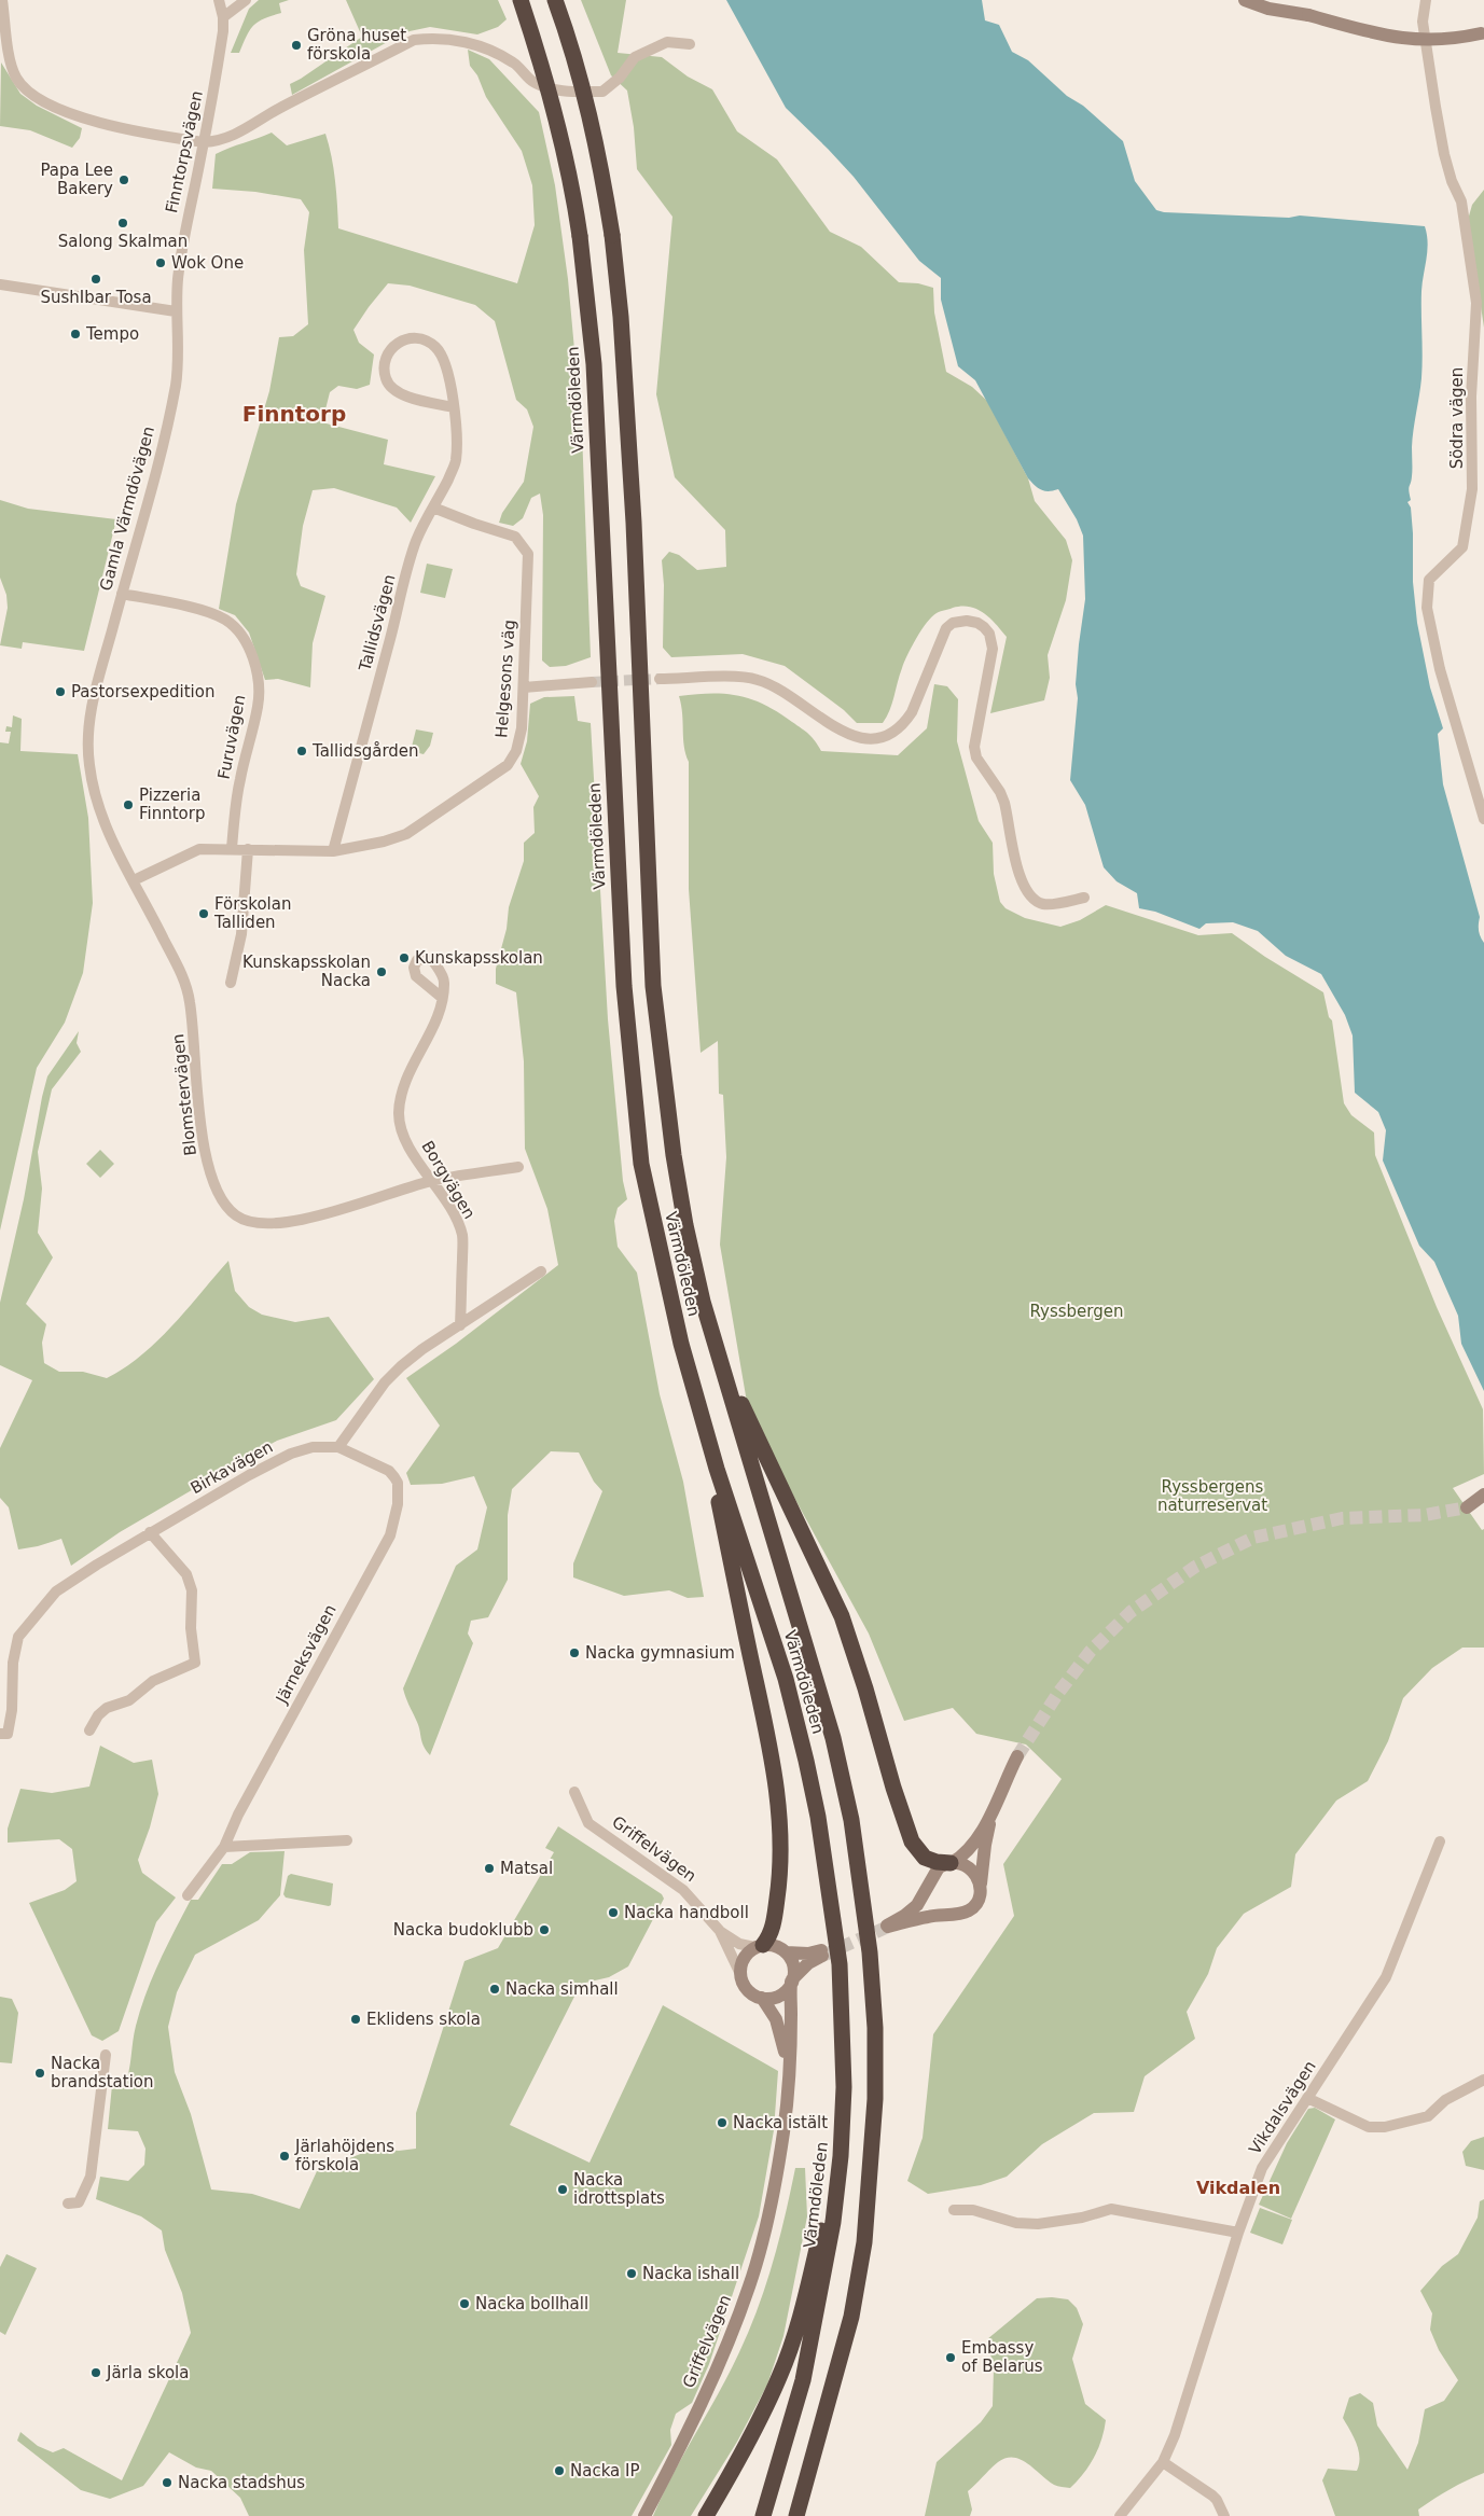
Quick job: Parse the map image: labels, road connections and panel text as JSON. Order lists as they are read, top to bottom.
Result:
{
  "streets": {
    "highway": ["Värmdöleden"],
    "street": [
      "Finntorpsvägen",
      "Södra vägen",
      "Gamla Värmdövägen",
      "Tallidsvägen",
      "Helgesons väg",
      "Furuvägen",
      "Blomstervägen",
      "Borgvägen",
      "Birkavägen",
      "Järneksvägen",
      "Griffelvägen",
      "Vikdalsvägen"
    ]
  },
  "crossings": [
    ["Finntorpsvägen", "Gamla Värmdövägen"],
    ["Gamla Värmdövägen", "Helgesons väg"],
    ["Gamla Värmdövägen", "Furuvägen"],
    ["Gamla Värmdövägen", "Blomstervägen"],
    ["Tallidsvägen", "Helgesons väg"],
    ["Helgesons väg", "Furuvägen"],
    ["Helgesons väg", "Blomstervägen"],
    ["Blomstervägen", "Borgvägen"],
    ["Birkavägen", "Järneksvägen"]
  ],
  "districts": ["Finntorp", "Vikdalen"],
  "parks": ["Ryssbergen", "Ryssbergens naturreservat"],
  "places": [
    "Gröna huset förskola",
    "Papa Lee Bakery",
    "Salong Skalman",
    "Wok One",
    "SushIbar Tosa",
    "Tempo",
    "Pastorsexpedition",
    "Tallidsgården",
    "Pizzeria Finntorp",
    "Förskolan Talliden",
    "Kunskapsskolan",
    "Kunskapsskolan Nacka",
    "Nacka gymnasium",
    "Matsal",
    "Nacka handboll",
    "Nacka budoklubb",
    "Nacka simhall",
    "Eklidens skola",
    "Nacka brandstation",
    "Nacka istält",
    "Järlahöjdens förskola",
    "Nacka idrottsplats",
    "Nacka ishall",
    "Nacka bollhall",
    "Embassy of Belarus",
    "Järla skola",
    "Nacka IP",
    "Nacka stadshus"
  ]
}
